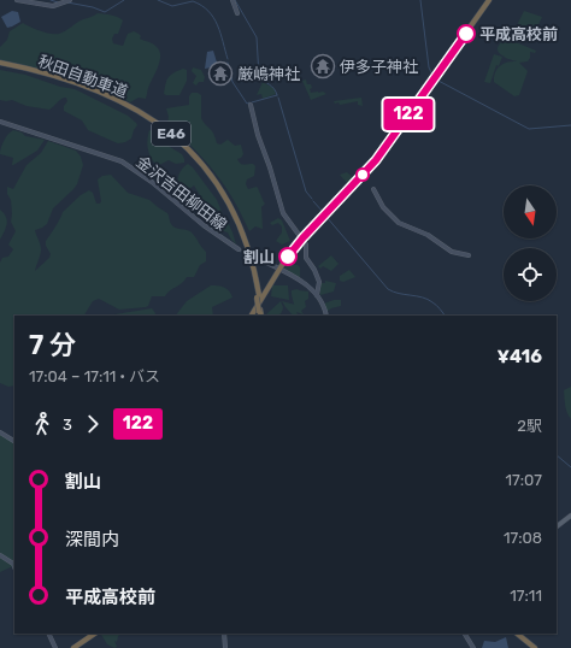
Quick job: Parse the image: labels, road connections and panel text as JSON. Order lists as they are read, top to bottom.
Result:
{
  "streets": {
    "highway": ["秋田自動車道", "E46"],
    "street": ["金沢吉田柳田線"]
  },
  "places": {
    "other": ["平成高校前", "割山"],
    "temple": ["伊多子神社", "厳嶋神社"]
  },
  "lines": ["bus line 122"],
  "north": "bottom",
  "page": {
    "on_map": "122",
    "heading": ["7 分", "17:04 – 17:11 · バス", "¥416"],
    "legs": ["3", "122", "2駅"],
    "list": [
      {
        "name": "割山",
        "value": "17:07"
      },
      {
        "name": "深間内",
        "value": "17:08"
      },
      {
        "name": "平成高校前",
        "value": "17:11"
      }
    ]
  }
}
